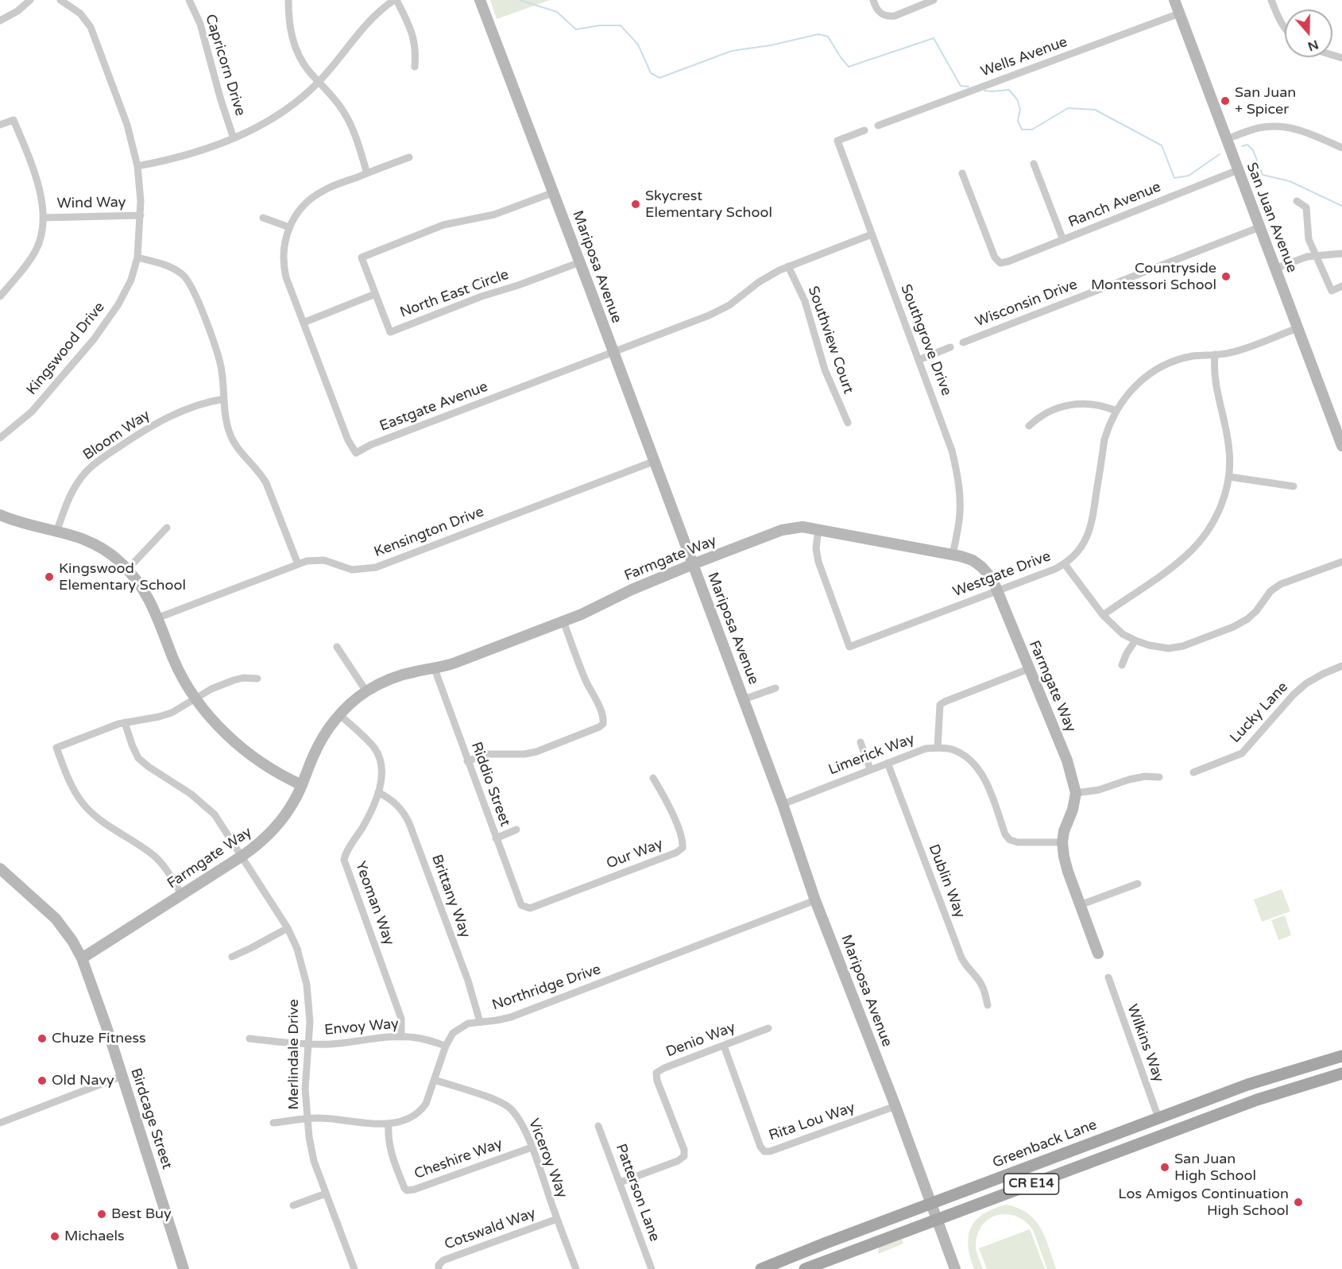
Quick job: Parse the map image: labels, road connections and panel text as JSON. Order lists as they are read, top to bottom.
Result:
{
  "streets": {
    "main road": ["Greenback Lane", "CR E14"],
    "street": [
      "Wells Avenue",
      "Capricorn Drive",
      "Wind Way",
      "Ranch Avenue",
      "San Juan Avenue",
      "Mariposa Avenue",
      "North East Circle",
      "Wisconsin Drive",
      "Southview Court",
      "Southgrove Drive",
      "Kingswood Drive",
      "Eastgate Avenue",
      "Bloom Way",
      "Kensington Drive",
      "Farmgate Way",
      "Westgate Drive",
      "Lucky Lane",
      "Limerick Way",
      "Riddio Street",
      "Our Way",
      "Dublin Way",
      "Brittany Way",
      "Yeoman Way",
      "Northridge Drive",
      "Envoy Way",
      "Denio Way",
      "Wilkins Way",
      "Merlindale Drive",
      "Birdcage Street",
      "Rita Lou Way",
      "Viceroy Way",
      "Cheshire Way",
      "Patterson Lane",
      "Cotswald Way"
    ]
  },
  "crossings": [
    ["Wells Avenue", "San Juan Avenue"],
    ["Wind Way", "Kingswood Drive"],
    ["Ranch Avenue", "San Juan Avenue"],
    ["San Juan Avenue", "Wisconsin Drive"],
    ["San Juan Avenue", "Westgate Drive"],
    ["Mariposa Avenue", "North East Circle"],
    ["Mariposa Avenue", "Eastgate Avenue"],
    ["Mariposa Avenue", "Kensington Drive"],
    ["Mariposa Avenue", "Farmgate Way"],
    ["Mariposa Avenue", "Limerick Way"],
    ["Mariposa Avenue", "Northridge Drive"],
    ["Mariposa Avenue", "Rita Lou Way"],
    ["Mariposa Avenue", "Greenback Lane"],
    ["Mariposa Avenue", "CR E14"],
    ["Southview Court", "Eastgate Avenue"],
    ["Southgrove Drive", "Eastgate Avenue"],
    ["Southgrove Drive", "Farmgate Way"],
    ["Farmgate Way", "Westgate Drive"],
    ["Farmgate Way", "Limerick Way"],
    ["Farmgate Way", "Riddio Street"],
    ["Farmgate Way", "Yeoman Way"],
    ["Farmgate Way", "Merlindale Drive"],
    ["Farmgate Way", "Birdcage Street"],
    ["Limerick Way", "Dublin Way"],
    ["Riddio Street", "Our Way"],
    ["Brittany Way", "Yeoman Way"],
    ["Brittany Way", "Northridge Drive"],
    ["Yeoman Way", "Envoy Way"],
    ["Northridge Drive", "Envoy Way"],
    ["Northridge Drive", "Merlindale Drive"],
    ["Northridge Drive", "Viceroy Way"],
    ["Northridge Drive", "Cheshire Way"],
    ["Envoy Way", "Merlindale Drive"],
    ["Denio Way", "Rita Lou Way"],
    ["Denio Way", "Patterson Lane"],
    ["Wilkins Way", "Greenback Lane"],
    ["Viceroy Way", "Cheshire Way"],
    ["Viceroy Way", "Cotswald Way"]
  ],
  "places": [
    "San Juan + Spicer",
    "Skycrest Elementary School",
    "Countryside Montessori School",
    "Kingswood Elementary School",
    "Chuze Fitness",
    "Old Navy",
    "San Juan High School",
    "Los Amigos Continuation High School",
    "Best Buy",
    "Michaels"
  ],
  "north": "bottom"
}
